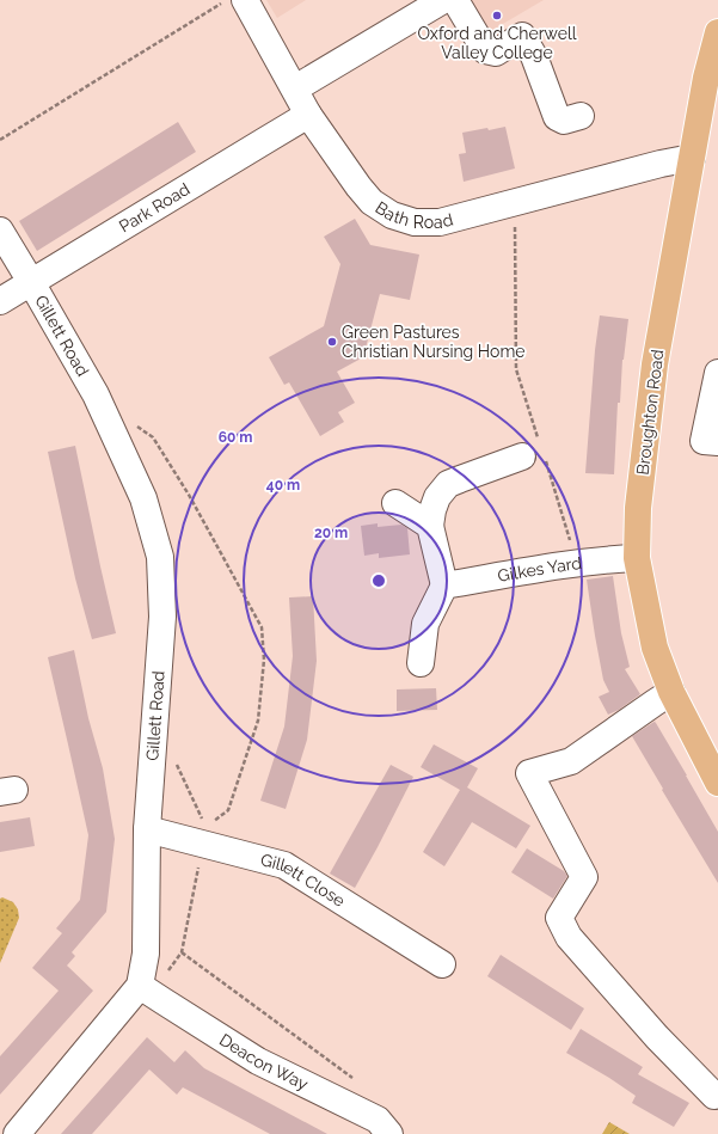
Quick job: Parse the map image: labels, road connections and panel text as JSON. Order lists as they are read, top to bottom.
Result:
{
  "streets": {
    "main road": ["Broughton Road"],
    "street": [
      "Park Road",
      "Bath Road",
      "Gillett Road",
      "Gilkes Yard",
      "Gillett Close",
      "Deacon Way"
    ]
  },
  "crossings": [
    ["Park Road", "Bath Road"],
    ["Park Road", "Gillett Road"],
    ["Bath Road", "Broughton Road"],
    ["Gillett Road", "Gillett Close"],
    ["Gillett Road", "Deacon Way"],
    ["Broughton Road", "Gilkes Yard"]
  ],
  "places": ["Oxford and Cherwell Valley College", "Green Pastures Christian Nursing Home"],
  "rings": ["60 m", "40 m", "20 m"]
}
